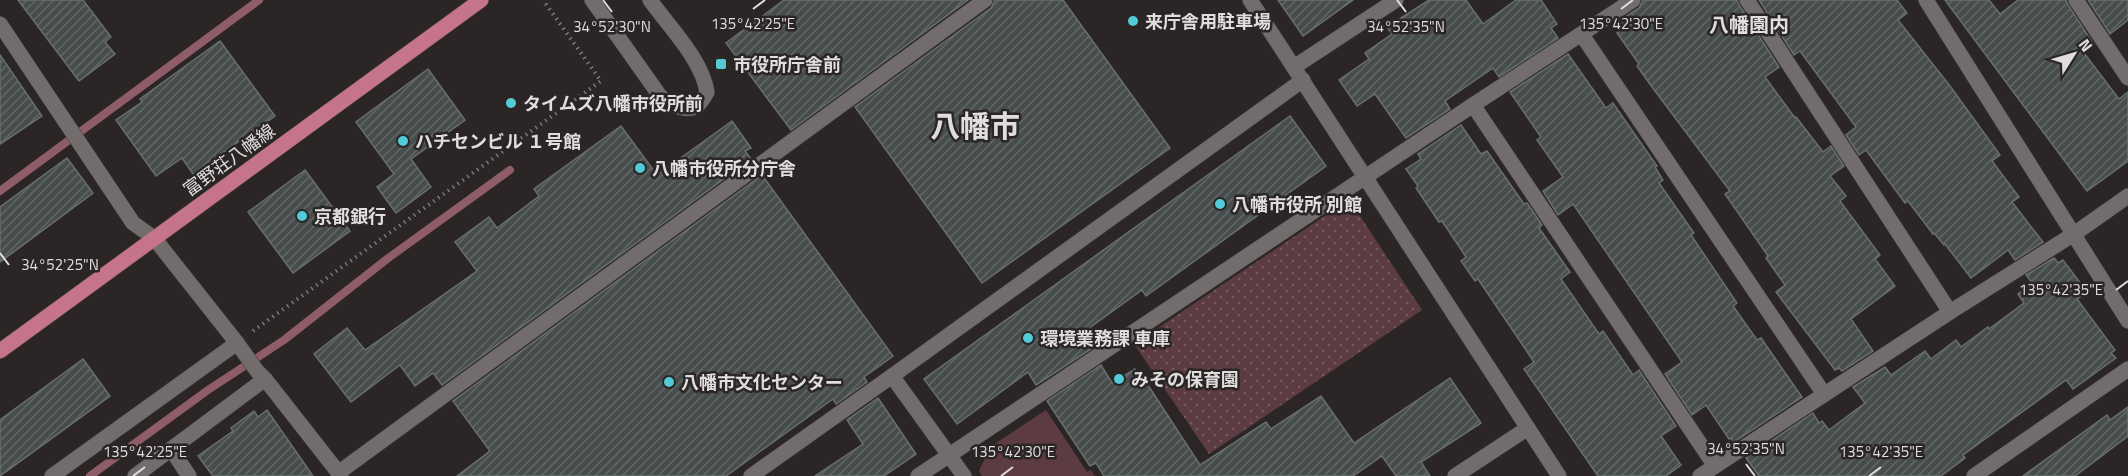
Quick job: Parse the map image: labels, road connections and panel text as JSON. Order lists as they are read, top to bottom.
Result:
{
  "streets": {
    "main road": ["富野荘八幡線"]
  },
  "districts": ["八幡園内", "八幡市"],
  "places": {
    "other": [
      "来庁舎用駐車場",
      "タイムズ八幡市役所前",
      "ハチセンビル １号館",
      "八幡市役所分庁舎",
      "八幡市役所 別館",
      "京都銀行",
      "環境業務課 車庫",
      "みその保育園",
      "八幡市文化センター"
    ],
    "transit": ["市役所庁舎前"]
  },
  "north": "top right",
  "coordinates": [
    "135°42'25\"E",
    "135°42'30\"E",
    "34°52'30\"N",
    "34°52'35\"N",
    "34°52'25\"N",
    "135°42'35\"E"
  ]
}
